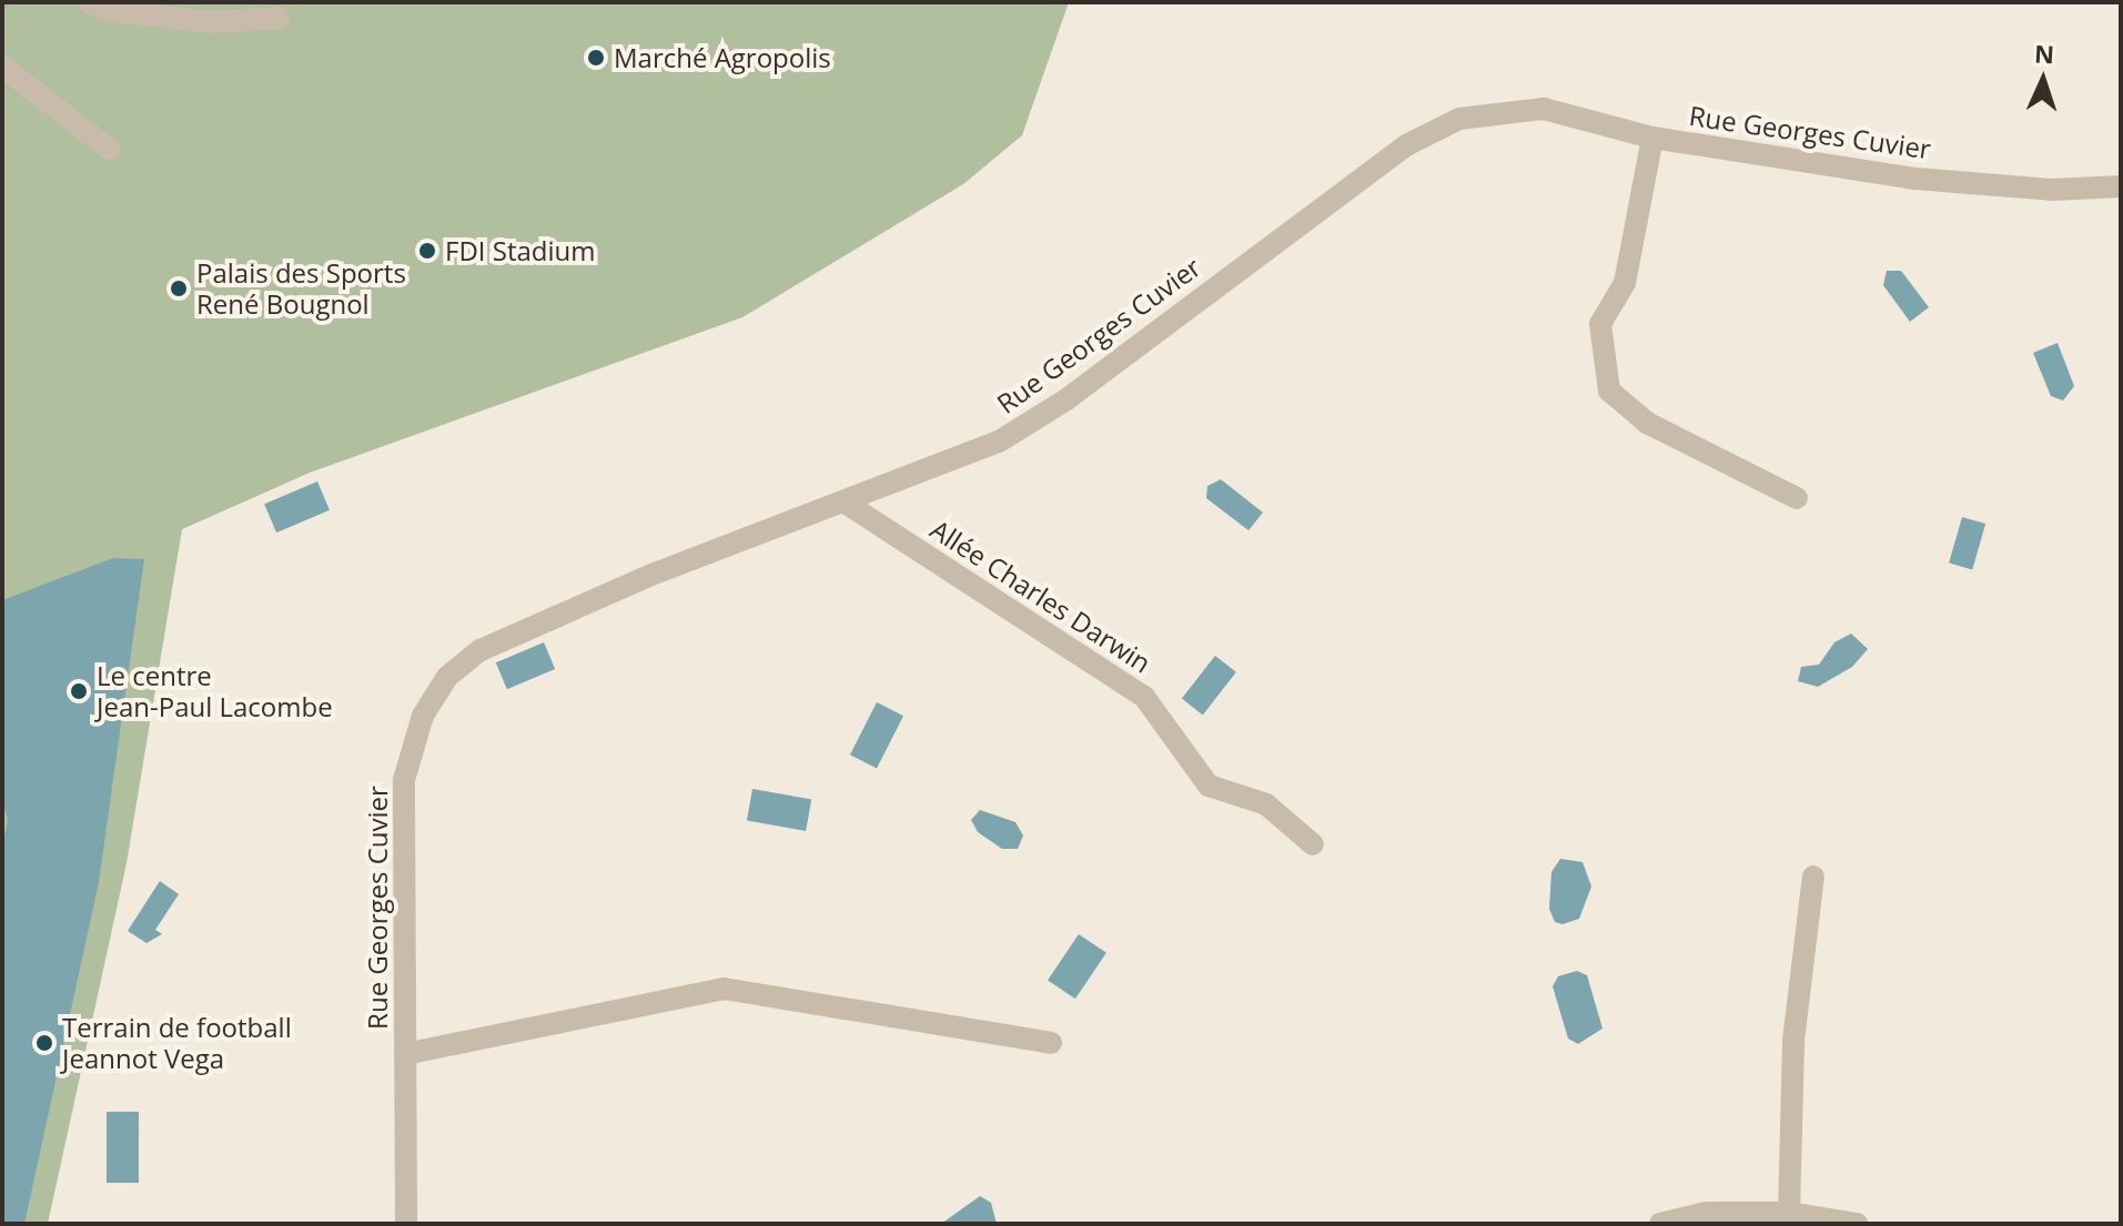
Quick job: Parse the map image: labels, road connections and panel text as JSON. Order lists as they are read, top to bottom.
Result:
{
  "streets": {
    "street": ["Rue Georges Cuvier", "Allée Charles Darwin"]
  },
  "crossings": [
    ["Rue Georges Cuvier", "Allée Charles Darwin"]
  ],
  "places": [
    "Marché Agropolis",
    "FDI Stadium",
    "Palais des Sports René Bougnol",
    "Le centre Jean-Paul Lacombe",
    "Terrain de football Jeannot Vega"
  ],
  "north": "top"
}
